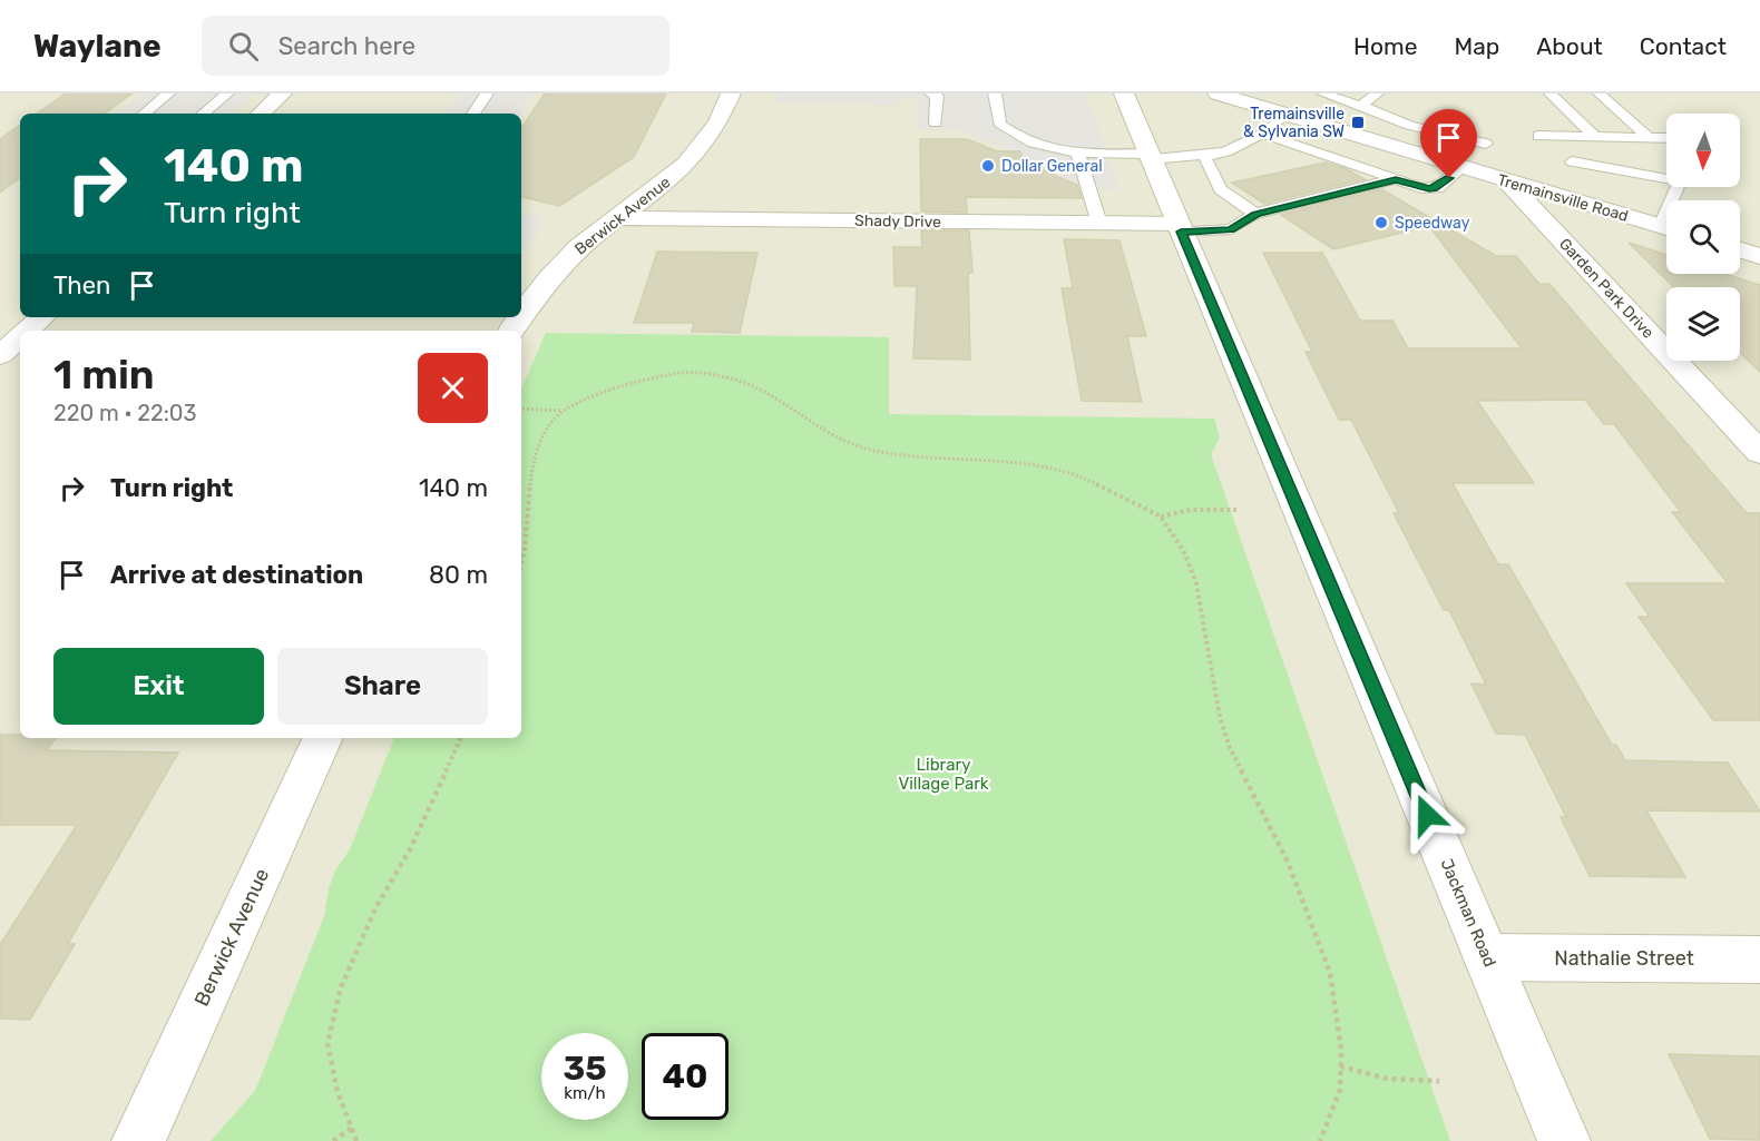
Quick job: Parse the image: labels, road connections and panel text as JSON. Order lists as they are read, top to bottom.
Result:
{
  "streets": {
    "street": [
      "Tremainsville Road",
      "Berwick Avenue",
      "Shady Drive",
      "Garden Park Drive",
      "Jackman Road",
      "Nathalie Street"
    ]
  },
  "crossings": [
    ["Tremainsville Road", "Garden Park Drive"],
    ["Berwick Avenue", "Shady Drive"],
    ["Shady Drive", "Jackman Road"],
    ["Jackman Road", "Nathalie Street"]
  ],
  "parks": ["Library Village Park"],
  "places": {
    "transit": ["Tremainsville & Sylvania SW"],
    "other": ["Dollar General", "Speedway"]
  },
  "north": "bottom",
  "page": {
    "header": "Waylane",
    "search": "Search here",
    "nav": [
      "Home",
      "Map",
      "About",
      "Contact"
    ],
    "turn": ["140 m", "Turn right"],
    "then": "Then",
    "heading": ["1 min", "220 m · 22:03"],
    "list": [
      {
        "name": "Turn right",
        "value": "140 m"
      },
      {
        "name": "Arrive at destination",
        "value": "80 m"
      }
    ],
    "buttons": ["Exit", "Share"],
    "speed": "35 km/h",
    "limit": "40"
  }
}
